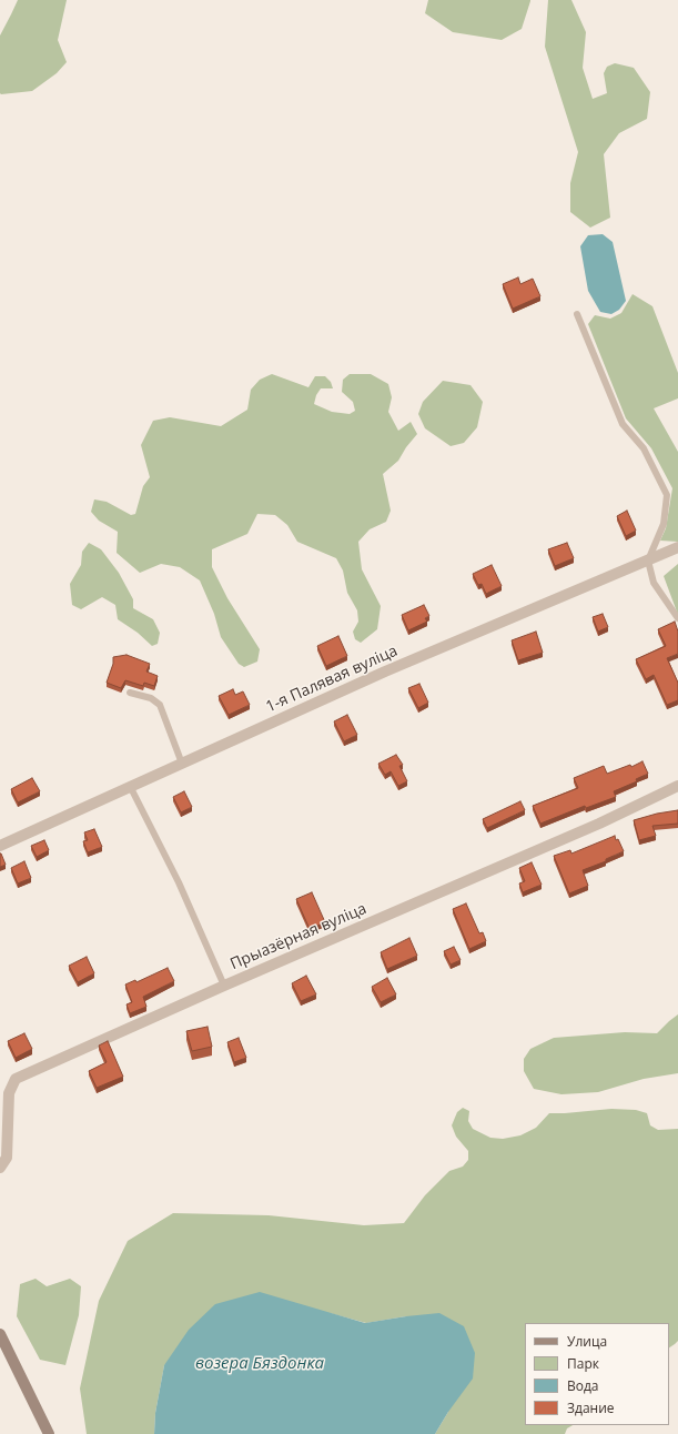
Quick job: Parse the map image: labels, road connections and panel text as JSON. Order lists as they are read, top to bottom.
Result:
{
  "streets": {
    "street": ["1-я Палявая вуліца", "Прыазёрная вуліца"]
  },
  "water": ["возера Бяздонка"],
  "legend": [
    "Улица",
    "Парк",
    "Вода",
    "Здание"
  ]
}
